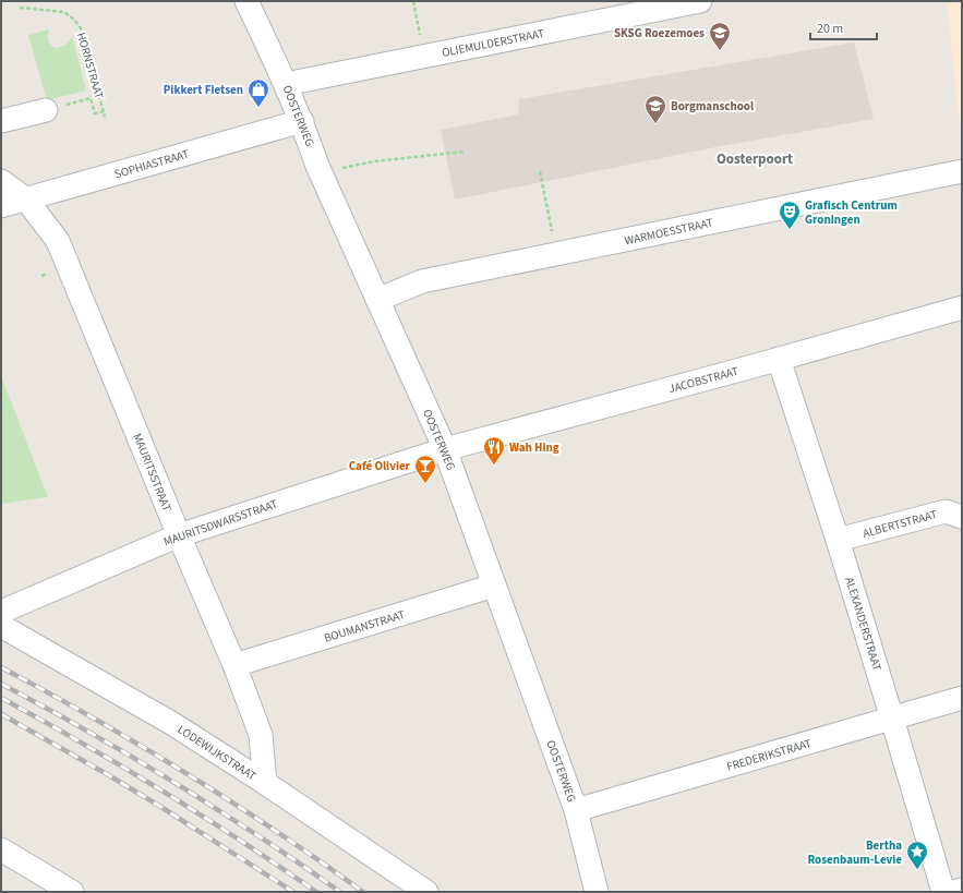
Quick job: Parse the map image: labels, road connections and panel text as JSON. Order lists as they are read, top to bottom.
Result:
{
  "streets": {
    "street": [
      "OLIEMULDERSTRAAT",
      "OOSTERWEG",
      "SOPHIASTRAAT",
      "WARMOESSTRAAT",
      "JACOBSTRAAT",
      "MAURITSSTRAAT",
      "MAURITSDWARSSTRAAT",
      "ALBERTSTRAAT",
      "ALEXANDERSTRAAT",
      "BOUMANSTRAAT",
      "LODEWIJKSTRAAT",
      "FREDERIKSTRAAT"
    ],
    "path": ["HORNSTRAAT"]
  },
  "crossings": [
    ["OLIEMULDERSTRAAT", "OOSTERWEG"],
    ["OOSTERWEG", "SOPHIASTRAAT"],
    ["OOSTERWEG", "WARMOESSTRAAT"],
    ["OOSTERWEG", "JACOBSTRAAT"],
    ["OOSTERWEG", "MAURITSDWARSSTRAAT"],
    ["OOSTERWEG", "BOUMANSTRAAT"],
    ["OOSTERWEG", "FREDERIKSTRAAT"],
    ["SOPHIASTRAAT", "MAURITSSTRAAT"],
    ["JACOBSTRAAT", "MAURITSDWARSSTRAAT"],
    ["JACOBSTRAAT", "ALEXANDERSTRAAT"],
    ["MAURITSSTRAAT", "MAURITSDWARSSTRAAT"],
    ["MAURITSSTRAAT", "BOUMANSTRAAT"],
    ["MAURITSSTRAAT", "LODEWIJKSTRAAT"],
    ["ALBERTSTRAAT", "ALEXANDERSTRAAT"],
    ["ALEXANDERSTRAAT", "FREDERIKSTRAAT"]
  ],
  "districts": ["Oosterpoort"],
  "places": {
    "school or university": ["SKSG Roezemoes", "Borgmanschool"],
    "shop": ["Pikkert Fietsen"],
    "theatre": ["Grafisch Centrum Groningen"],
    "restaurant": ["Wah Hing"],
    "bar": ["Café Olivier"],
    "place": ["Bertha Rosenbaum-Levie"]
  },
  "scale_bar": "20 m"
}
